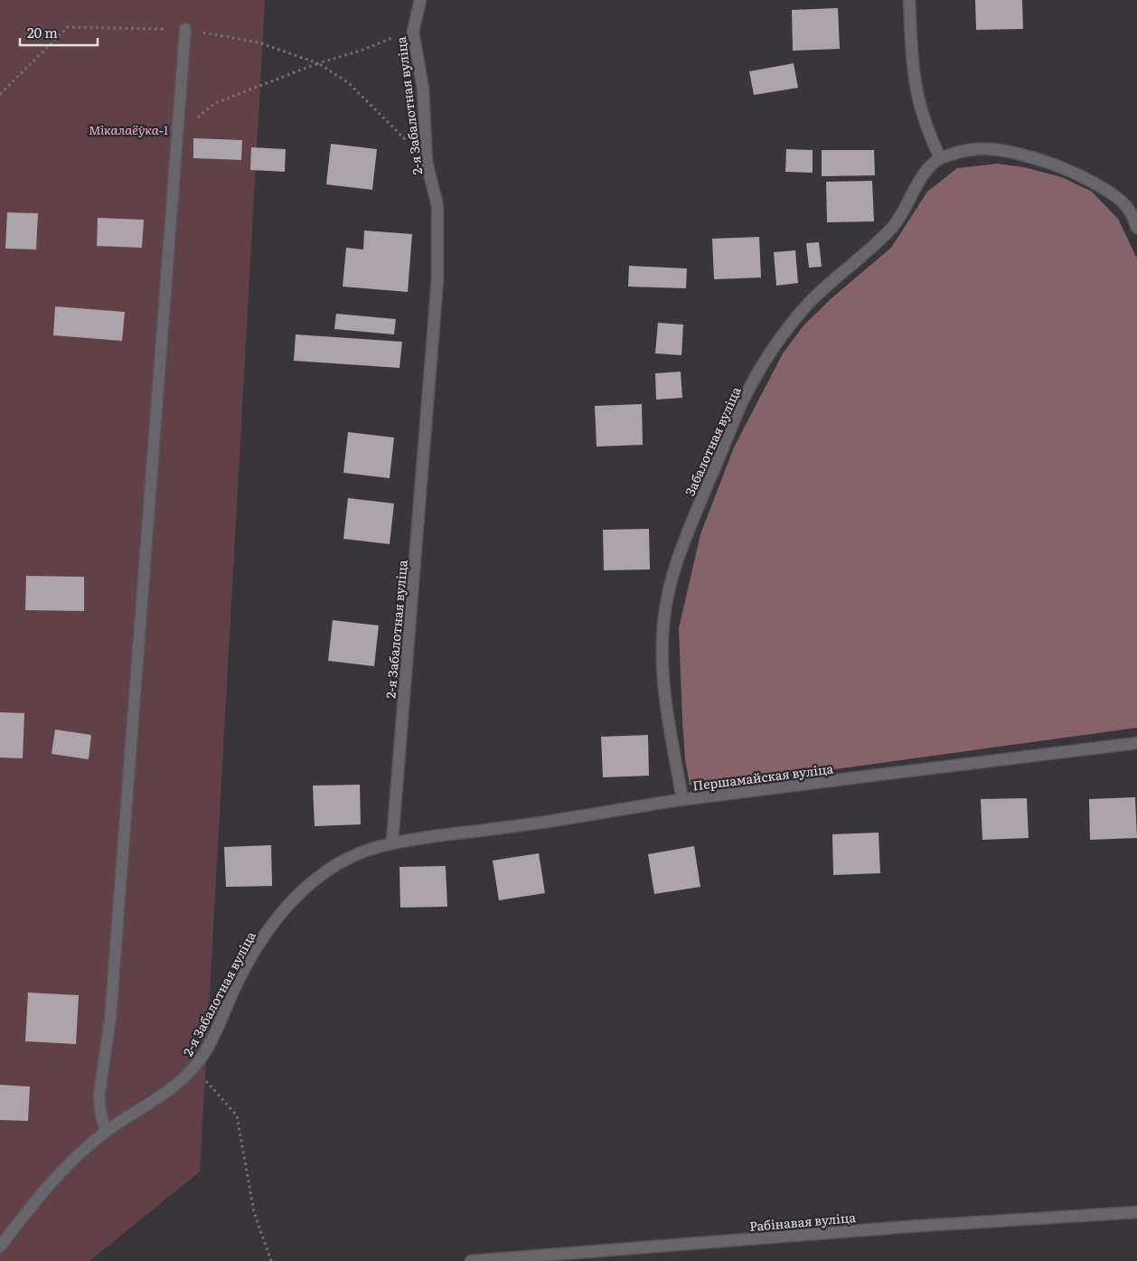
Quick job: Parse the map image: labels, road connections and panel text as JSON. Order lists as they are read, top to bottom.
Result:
{
  "streets": {
    "street": [
      "2-я Забалотная вуліца",
      "Забалотная вуліца",
      "Першамайская вуліца",
      "Рабінавая вуліца"
    ]
  },
  "crossings": [
    ["2-я Забалотная вуліца", "Першамайская вуліца"],
    ["Забалотная вуліца", "Першамайская вуліца"]
  ],
  "parks": ["Мікалаёўка-1"],
  "scale_bar": "20 m"
}
